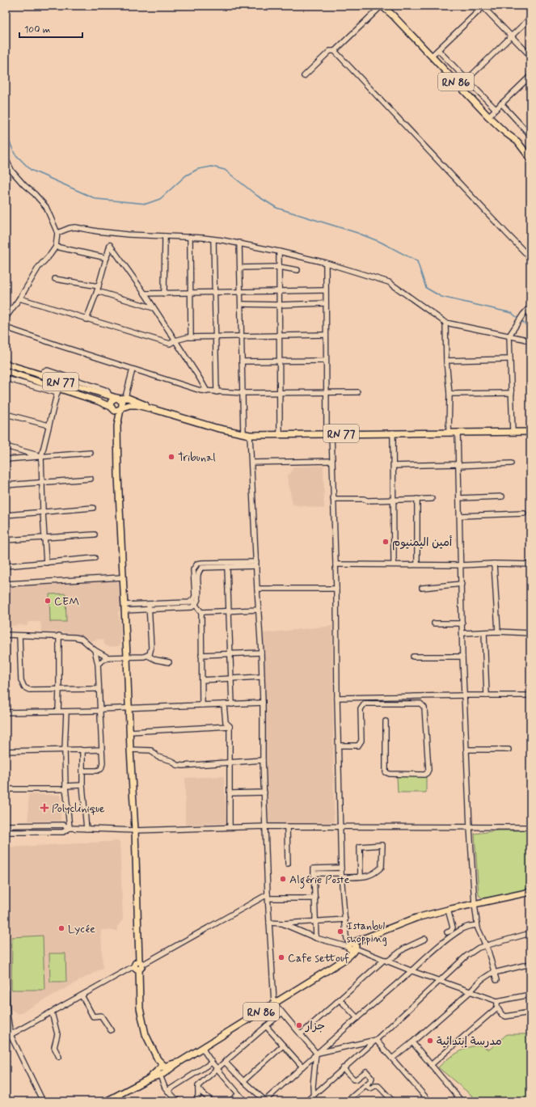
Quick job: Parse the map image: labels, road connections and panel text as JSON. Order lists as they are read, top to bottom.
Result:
{
  "streets": {
    "main road": ["RN 86", "RN 77"]
  },
  "places": {
    "other": [
      "Tribunal",
      "أمين اليمنيوم",
      "CEM",
      "Algérie Poste",
      "Lycée",
      "Istanbul shopping",
      "Cafe settouf",
      "جزار",
      "مدرسة إبتدائية"
    ],
    "health": ["Polyclinique"]
  },
  "scale_bar": "100 m"
}
